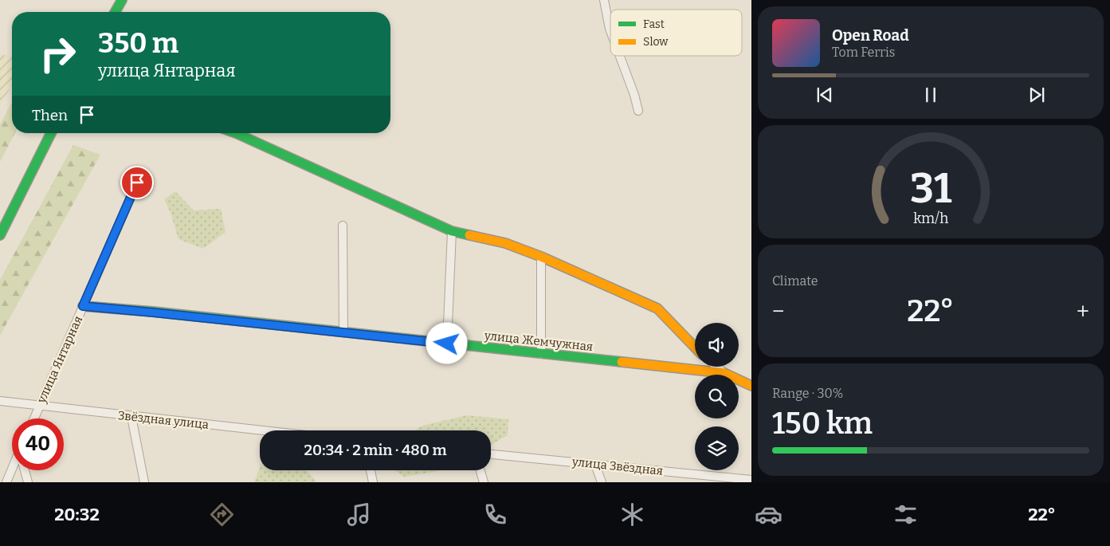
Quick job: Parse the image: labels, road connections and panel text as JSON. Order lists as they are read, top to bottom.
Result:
{
  "streets": {
    "street": [
      "улица Жемчужная",
      "улица Янтарная",
      "Звёздная улица",
      "улица Звёздная"
    ]
  },
  "crossings": [
    ["улица Жемчужная", "улица Янтарная"],
    ["улица Янтарная", "Звёздная улица"]
  ],
  "legend": ["Fast", "Slow"],
  "page": {
    "turn": ["350 m", "улица Янтарная"],
    "song": ["Open Road", "Tom Ferris"],
    "then": "Then",
    "tile": [
      "Climate",
      ["Range · 30%", "150 km"]
    ],
    "heat": ["−", "22°", "+"],
    "limit": "40",
    "trip": "20:34 · 2 min · 480 m",
    "tabs": ["20:32", "22°"],
    "gauge": ["31", "km/h"]
  }
}
